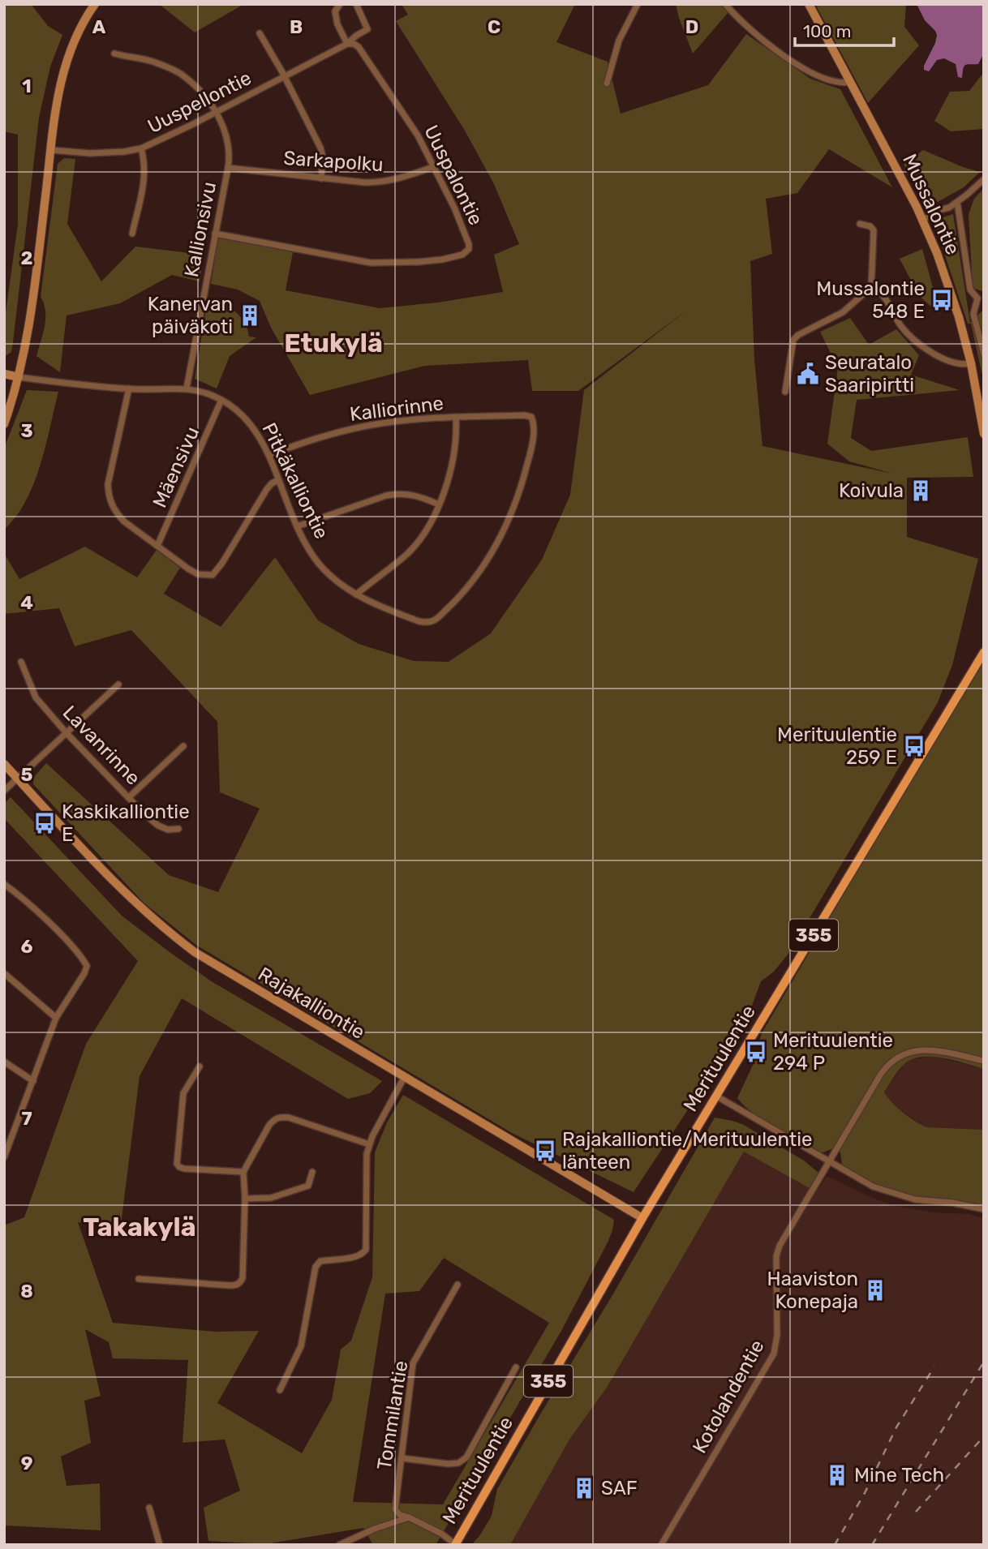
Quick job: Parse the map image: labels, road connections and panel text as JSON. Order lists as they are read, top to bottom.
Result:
{
  "streets": {
    "main road": ["355", "Merituulentie"],
    "street": [
      "Uuspellontie",
      "Sarkapolku",
      "Uuspalontie",
      "Mussalontie",
      "Kallionsivu",
      "Kalliorinne",
      "Mäensivu",
      "Pitkäkalliontie",
      "Lavanrinne",
      "Rajakalliontie",
      "Kotolahdentie",
      "Tommilantie"
    ]
  },
  "crossings": [
    ["Uuspellontie", "Uuspalontie"],
    ["Uuspellontie", "Kallionsivu"],
    ["Sarkapolku", "Uuspalontie"],
    ["Sarkapolku", "Kallionsivu"],
    ["Uuspalontie", "Kallionsivu"],
    ["Kallionsivu", "Pitkäkalliontie"],
    ["Kalliorinne", "Pitkäkalliontie"],
    ["Mäensivu", "Pitkäkalliontie"],
    ["Rajakalliontie", "Merituulentie"]
  ],
  "districts": ["Etukylä", "Takakylä"],
  "places": {
    "bus stop": [
      "Mussalontie 548 E",
      "Merituulentie 259 E",
      "Kaskikalliontie E",
      "Merituulentie 294 P",
      "Rajakalliontie/Merituulentie länteen"
    ],
    "building": [
      "Kanervan päiväkoti",
      "Koivula",
      "Haaviston Konepaja",
      "Mine Tech",
      "SAF"
    ],
    "public building": ["Seuratalo Saaripirtti"]
  },
  "scale_bar": "100 m",
  "grid": {
    "columns": [
      "A",
      "B",
      "C",
      "D"
    ],
    "rows": [
      "1",
      "2",
      "3",
      "4",
      "5",
      "6",
      "7",
      "8",
      "9"
    ]
  }
}
